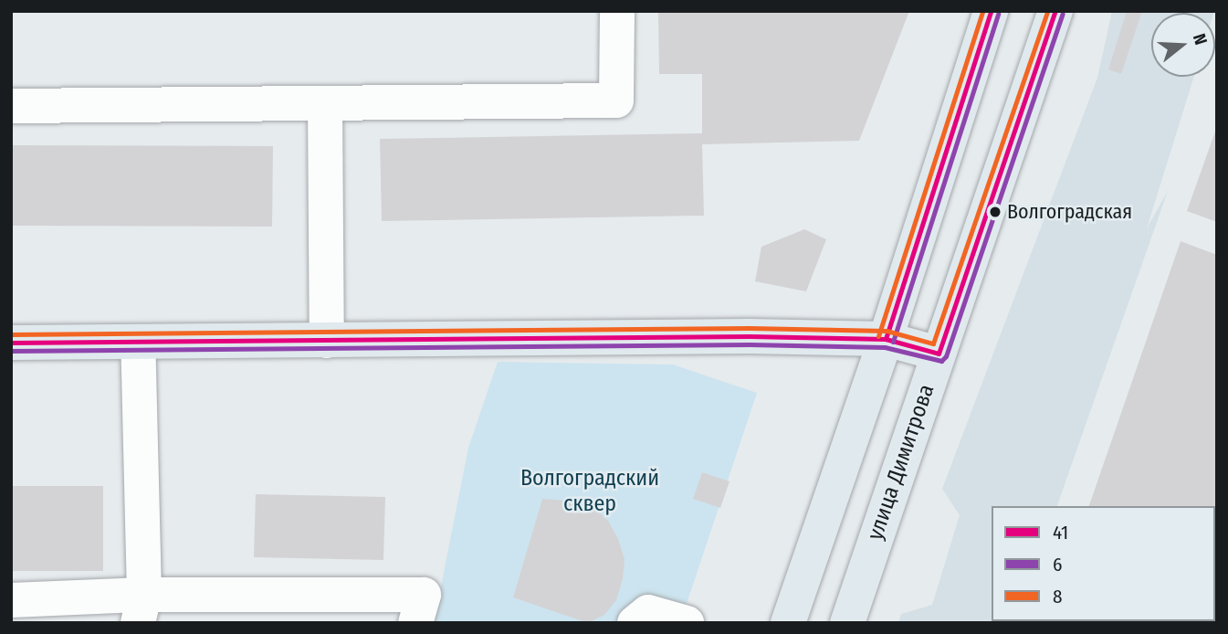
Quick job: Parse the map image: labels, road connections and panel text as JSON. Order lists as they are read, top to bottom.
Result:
{
  "streets": {
    "main road": ["улица Димитрова"]
  },
  "parks": ["Волгоградский сквер"],
  "places": ["Волгоградская"],
  "lines": ["transit line 41", "transit line 8", "transit line 6"],
  "legend": ["41", "6", "8"],
  "north": "right"
}
